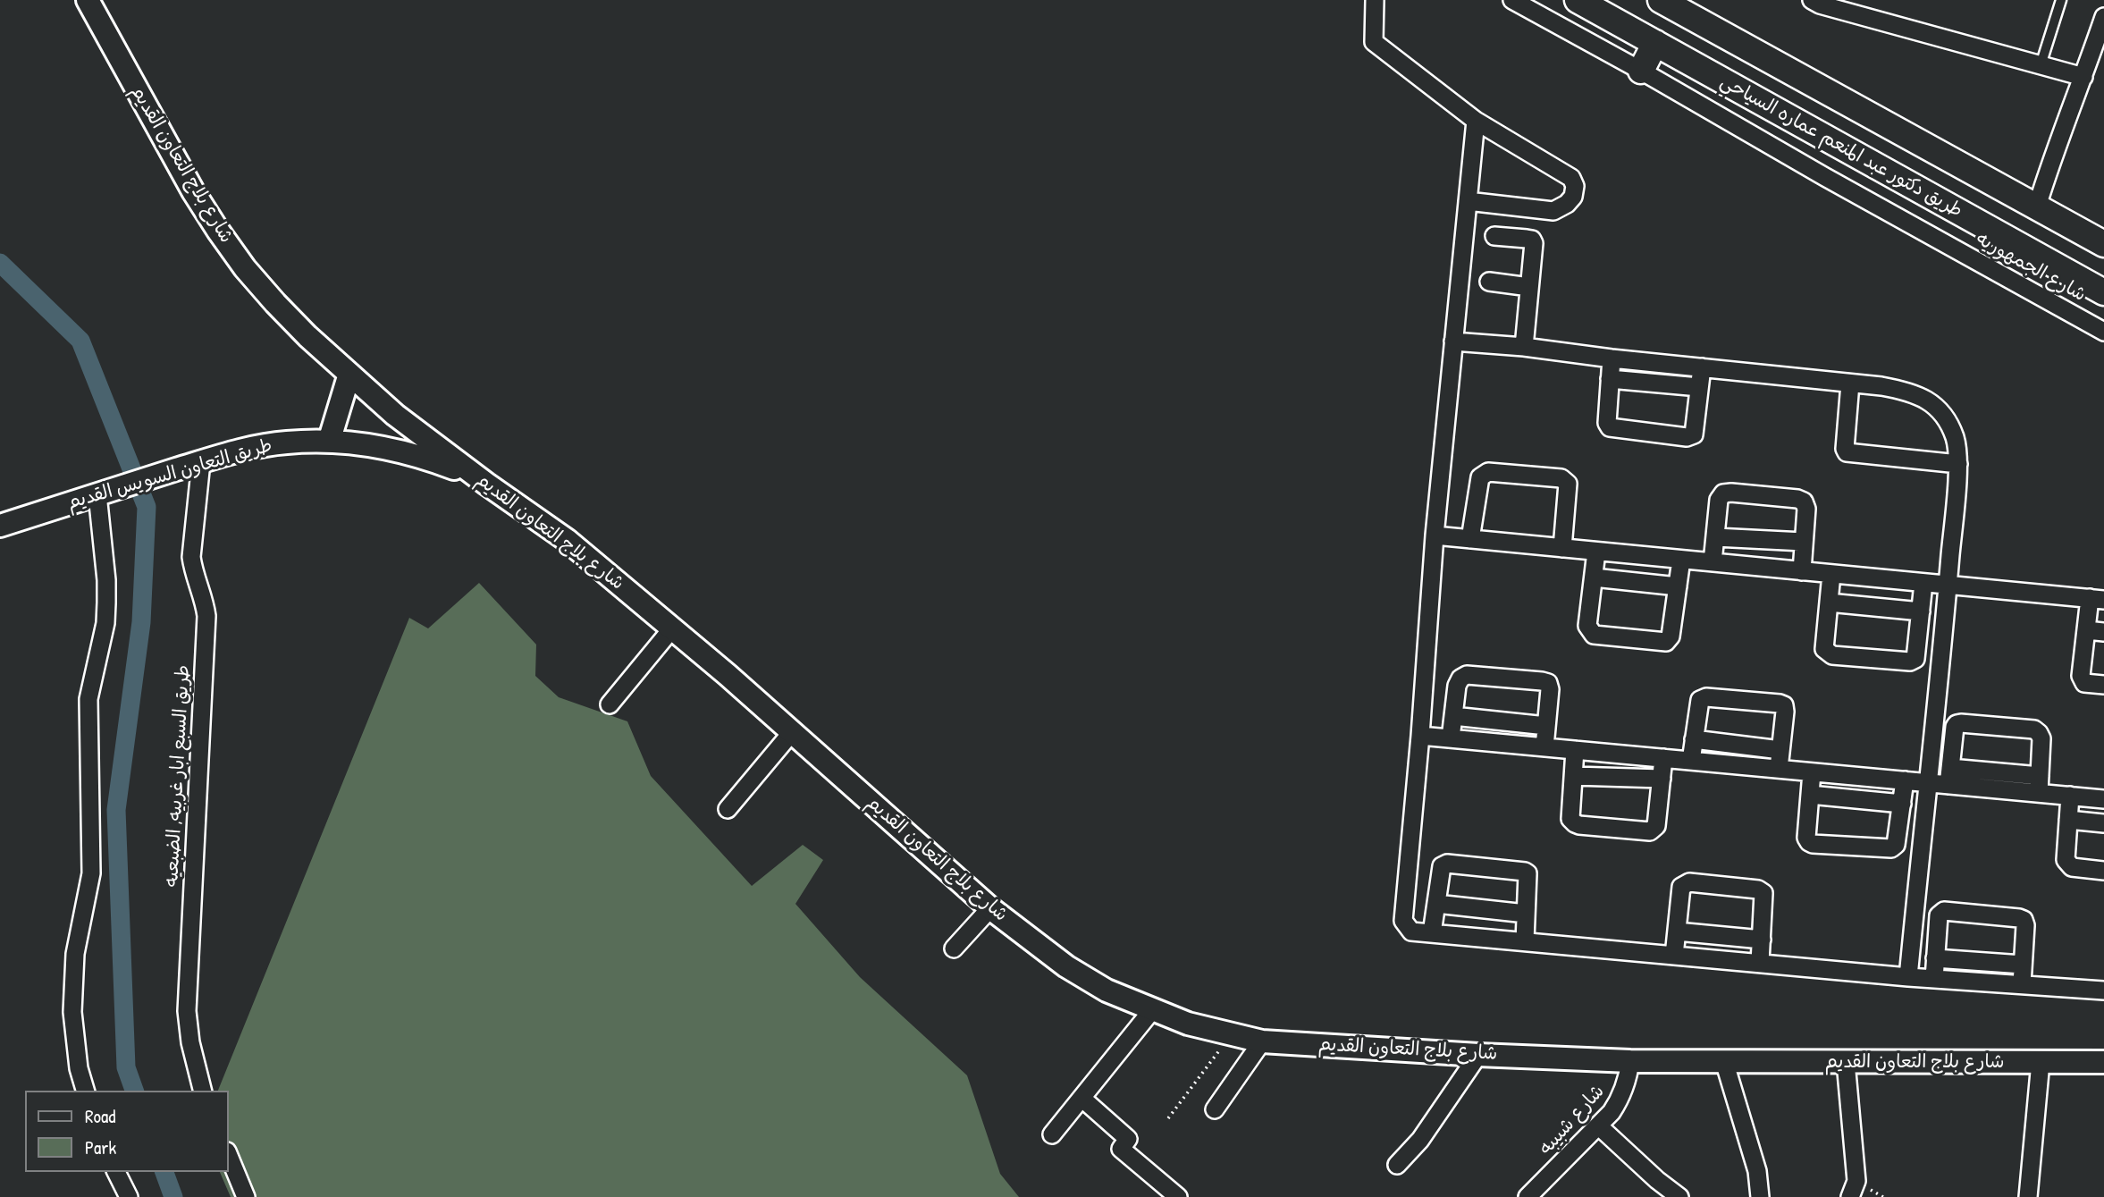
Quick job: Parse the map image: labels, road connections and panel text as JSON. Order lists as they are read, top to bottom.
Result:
{
  "streets": {
    "main road": ["طريق دكتور عبد المنعم عماره السياحي"],
    "street": [
      "شارع بلاج التعاون القديم",
      "شارع الجمهوريه",
      "طريق التعاون السويس القديم",
      "طريق السبع ابار غربيه, الضبعيه",
      "شارع شبيبه"
    ]
  },
  "crossings": [
    ["شارع بلاج التعاون القديم", "طريق التعاون السويس القديم"],
    ["شارع بلاج التعاون القديم", "شارع شبيبه"],
    ["طريق التعاون السويس القديم", "طريق السبع ابار غربيه, الضبعيه"]
  ],
  "legend": ["Road", "Park"]
}
